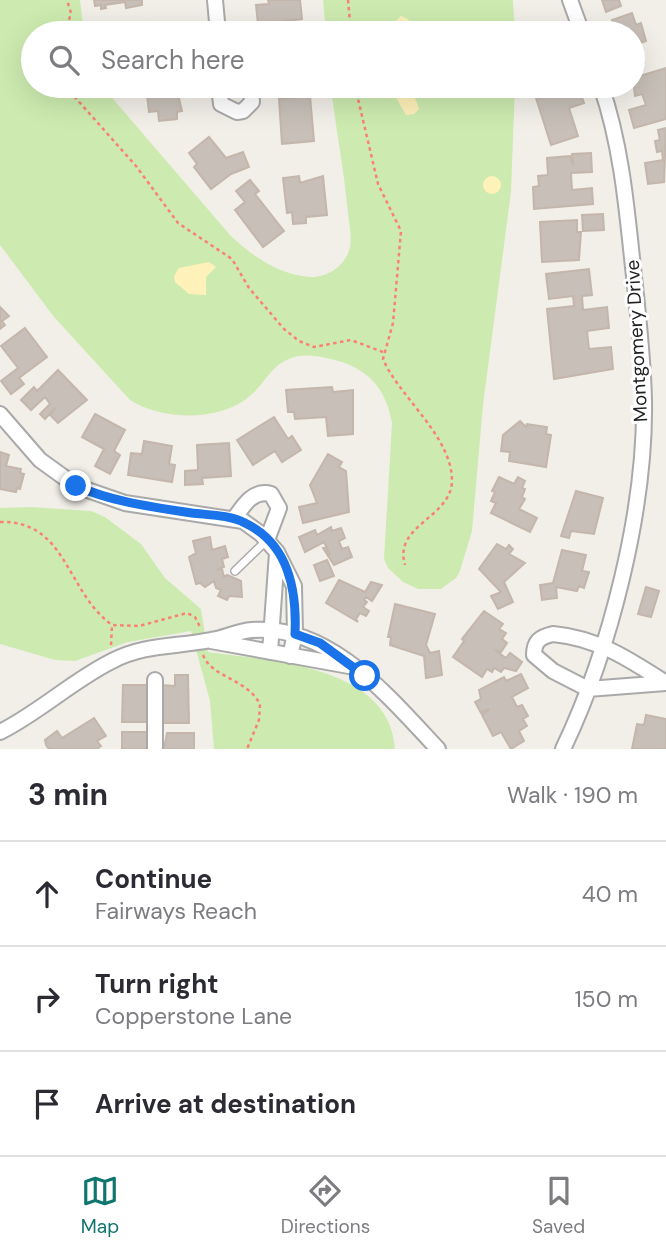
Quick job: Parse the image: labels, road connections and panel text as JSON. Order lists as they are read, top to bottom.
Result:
{
  "streets": {
    "street": ["Montgomery Drive"]
  },
  "page": {
    "search": "Search here",
    "heading": ["3 min", "Walk · 190 m"],
    "list": [
      ["Continue", "Fairways Reach", "40 m"],
      ["Turn right", "Copperstone Lane", "150 m"],
      "Arrive at destination"
    ],
    "nav": ["Map", "Directions", "Saved"]
  }
}
